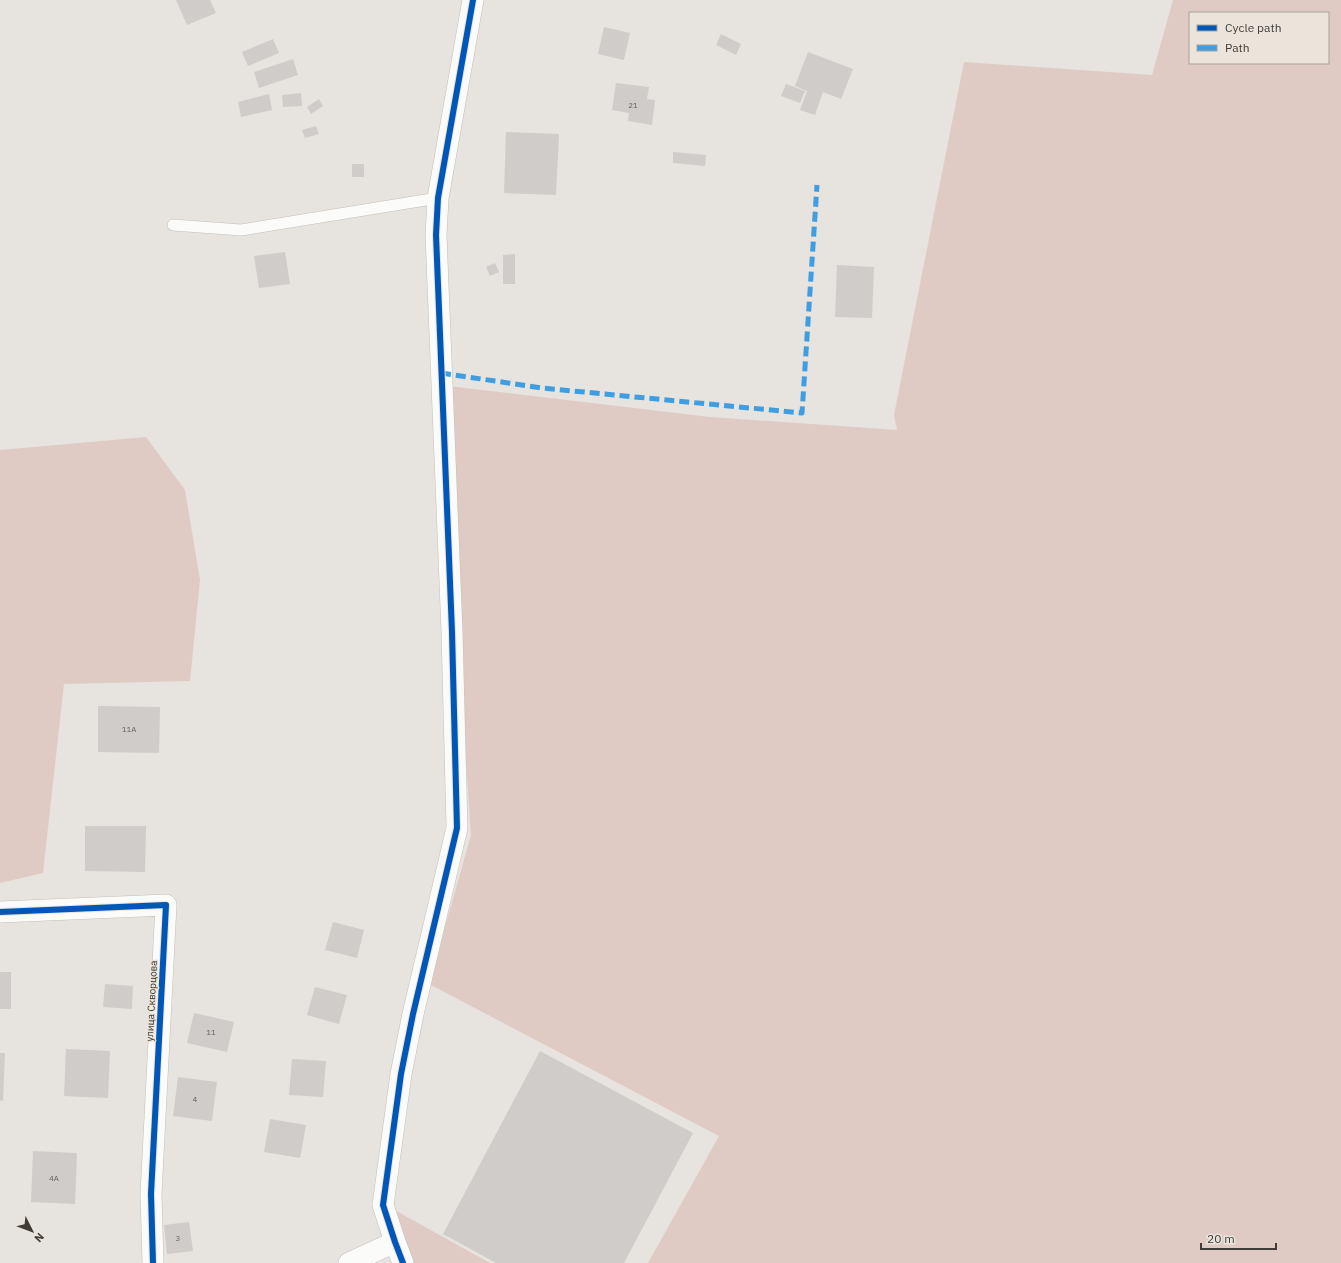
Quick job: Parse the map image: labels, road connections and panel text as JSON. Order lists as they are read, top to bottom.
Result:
{
  "streets": {
    "street": ["улица Скворцова"]
  },
  "house_numbers": [
    "21",
    "11А",
    "11",
    "4",
    "4А",
    "3"
  ],
  "legend": ["Cycle path", "Path"],
  "scale_bar": "20 m",
  "north": "bottom right"
}
